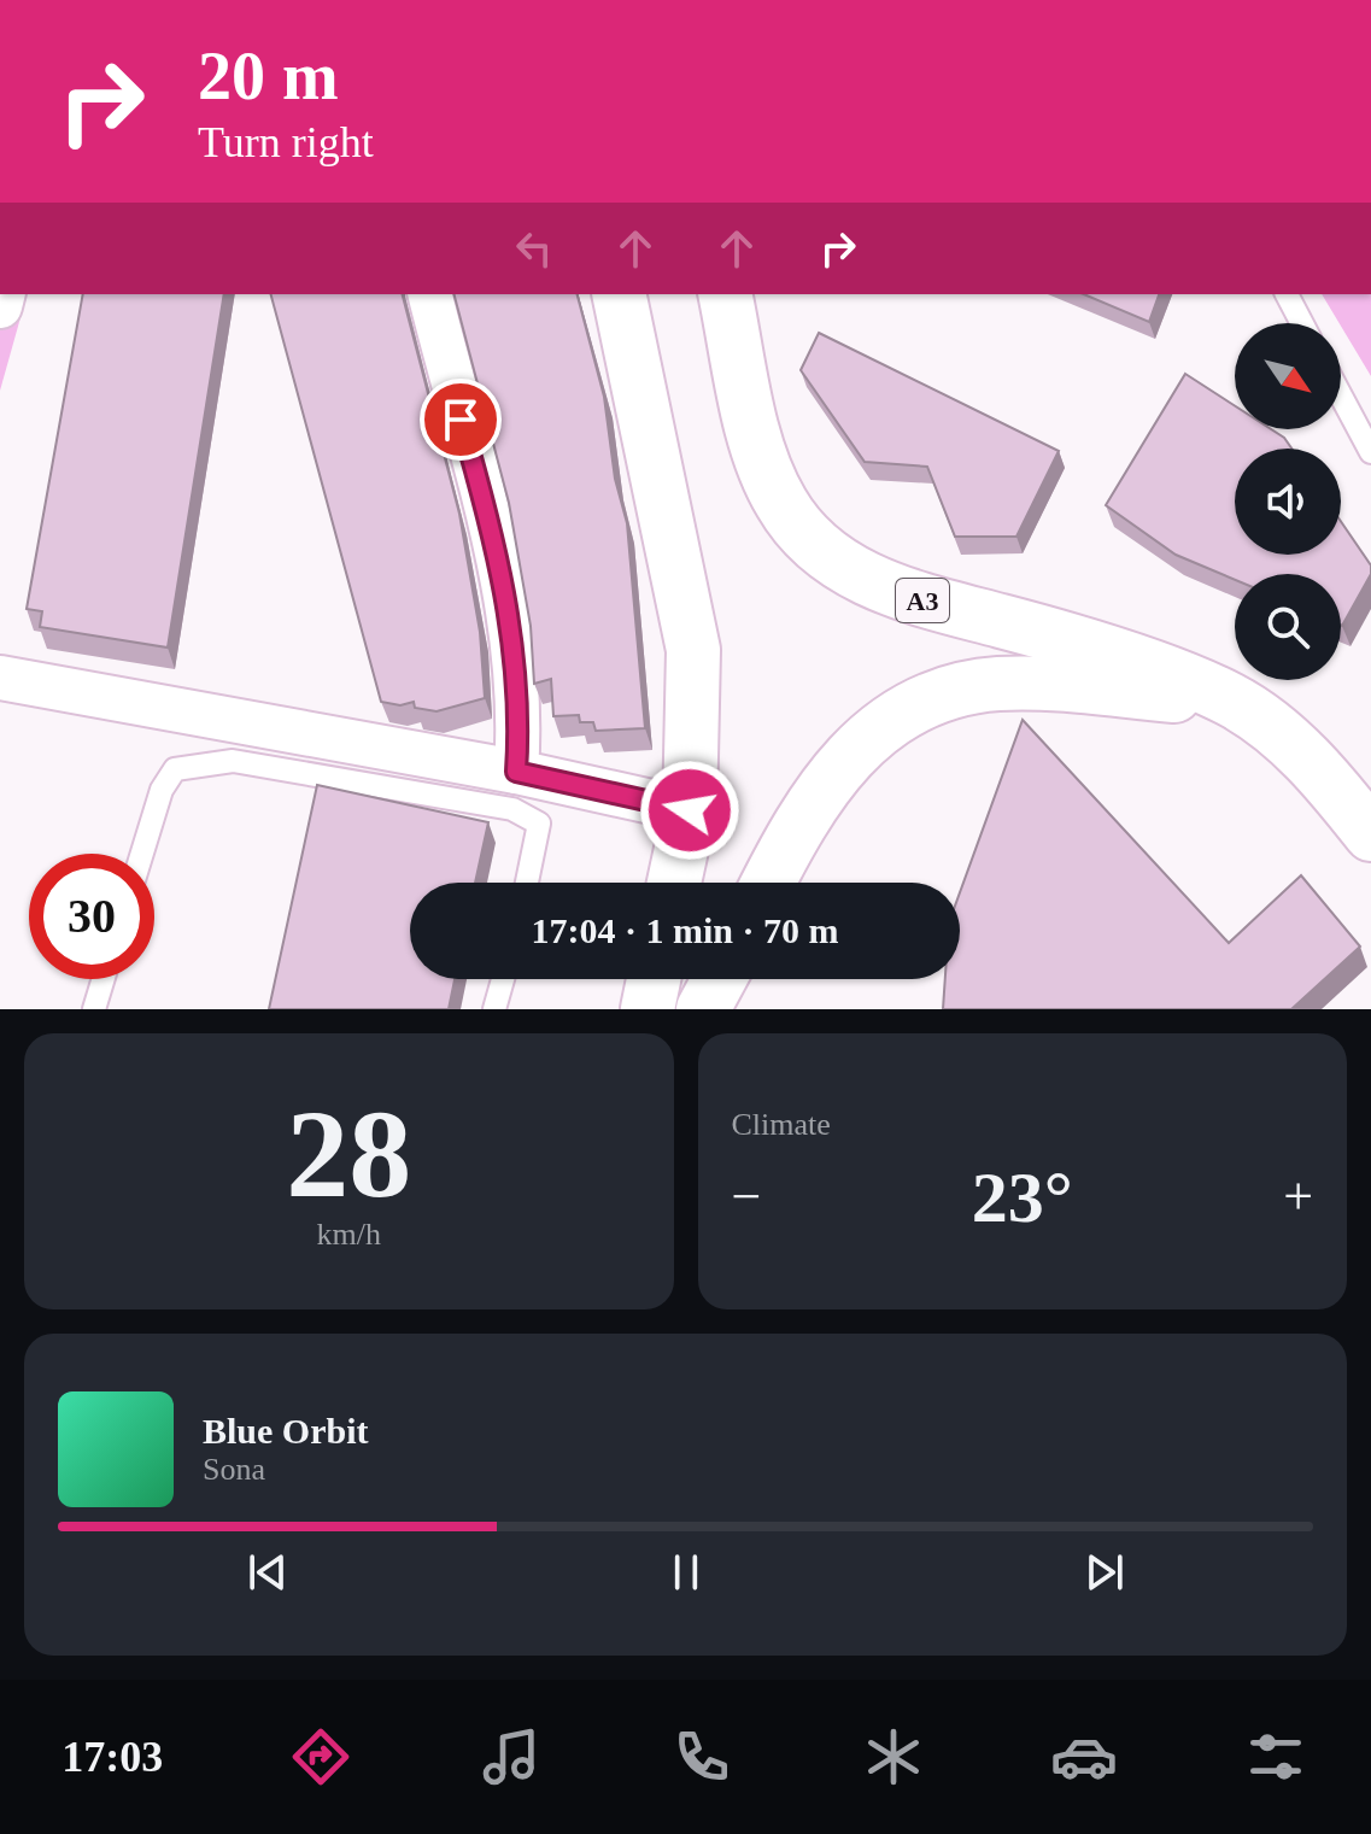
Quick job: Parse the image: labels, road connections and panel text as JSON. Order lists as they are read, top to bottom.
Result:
{
  "streets": {
    "highway": ["A3"]
  },
  "north": "bottom right",
  "page": {
    "turn": ["20 m", "Turn right"],
    "limit": "30",
    "trip": "17:04 · 1 min · 70 m",
    "tile": [
      ["28", "km/h"],
      "Climate"
    ],
    "heat": ["−", "23°", "+"],
    "song": ["Blue Orbit", "Sona"],
    "tabs": "17:03"
  }
}
